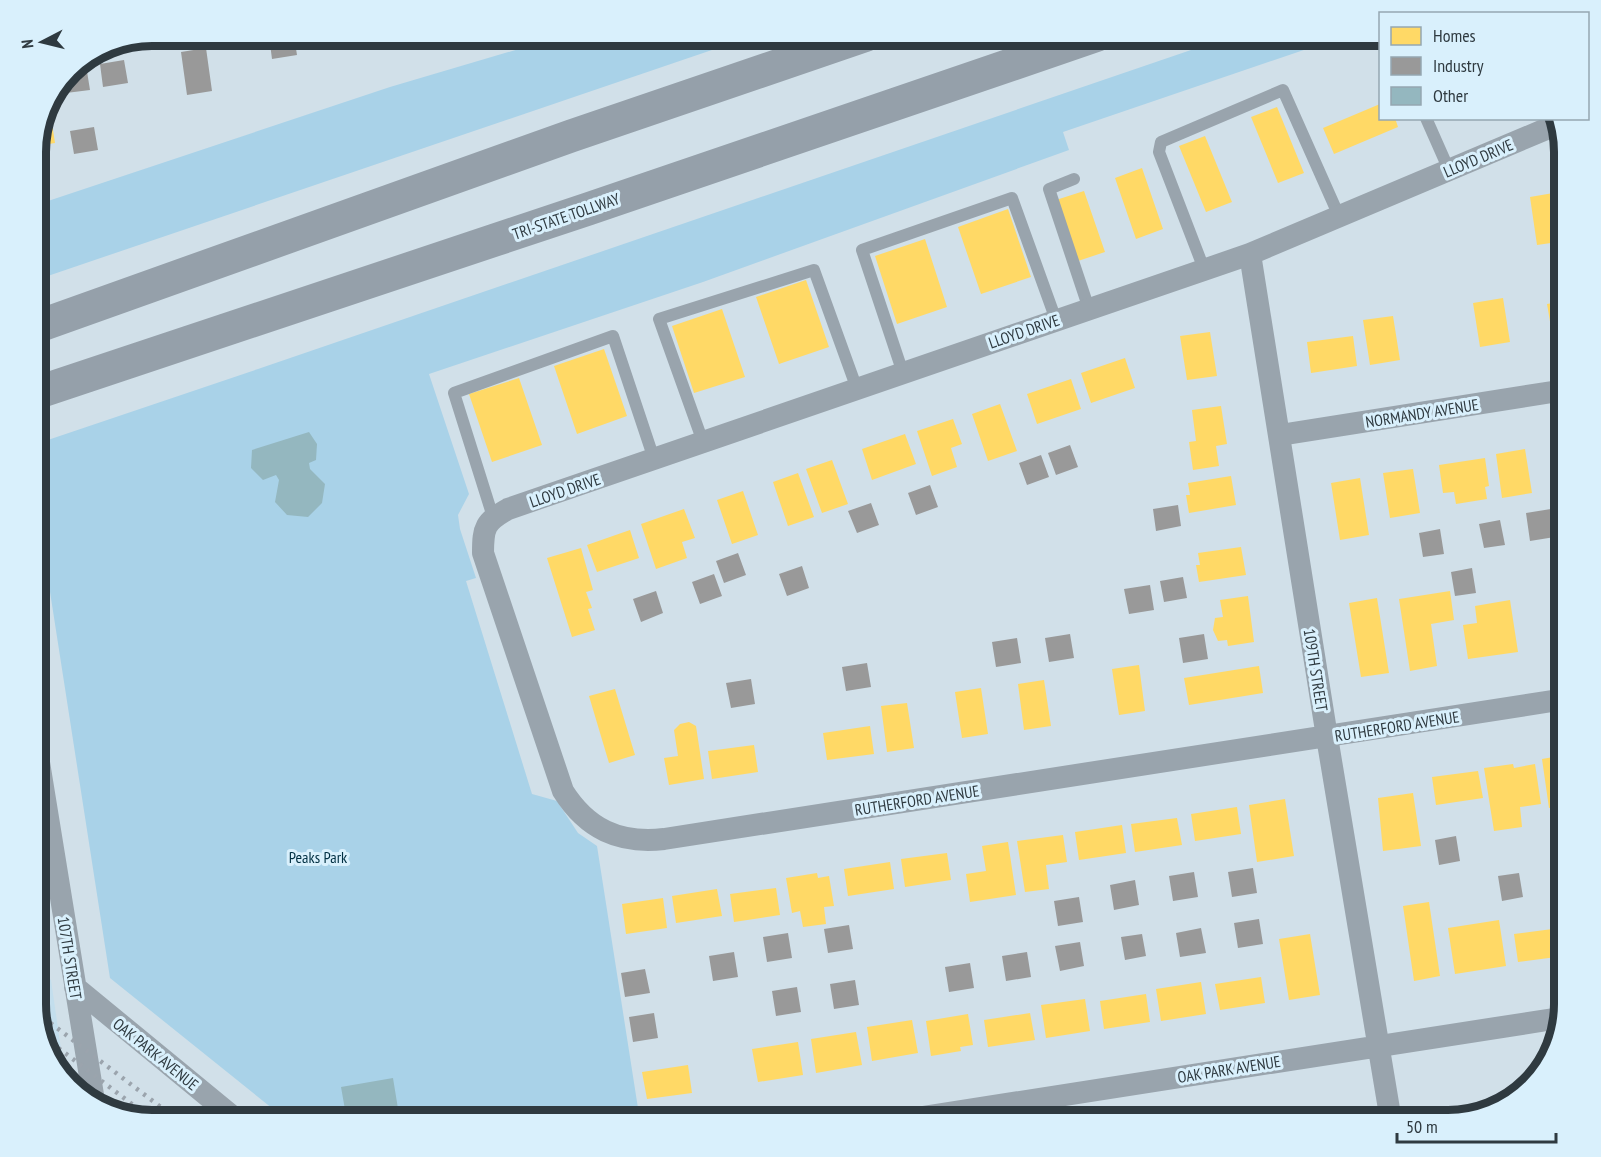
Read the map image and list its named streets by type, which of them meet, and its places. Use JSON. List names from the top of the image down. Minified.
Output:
{"streets":{"highway":["TRI-STATE TOLLWAY"],"street":["LLOYD DRIVE","NORMANDY AVENUE","109TH STREET","RUTHERFORD AVENUE","107TH STREET","OAK PARK AVENUE"]},"crossings":[["LLOYD DRIVE","109TH STREET"],["LLOYD DRIVE","RUTHERFORD AVENUE"],["NORMANDY AVENUE","109TH STREET"],["109TH STREET","RUTHERFORD AVENUE"],["109TH STREET","OAK PARK AVENUE"],["107TH STREET","OAK PARK AVENUE"]],"parks":["Peaks Park"],"legend":["Homes","Industry","Other"],"scale_bar":"50 m","north":"left"}
